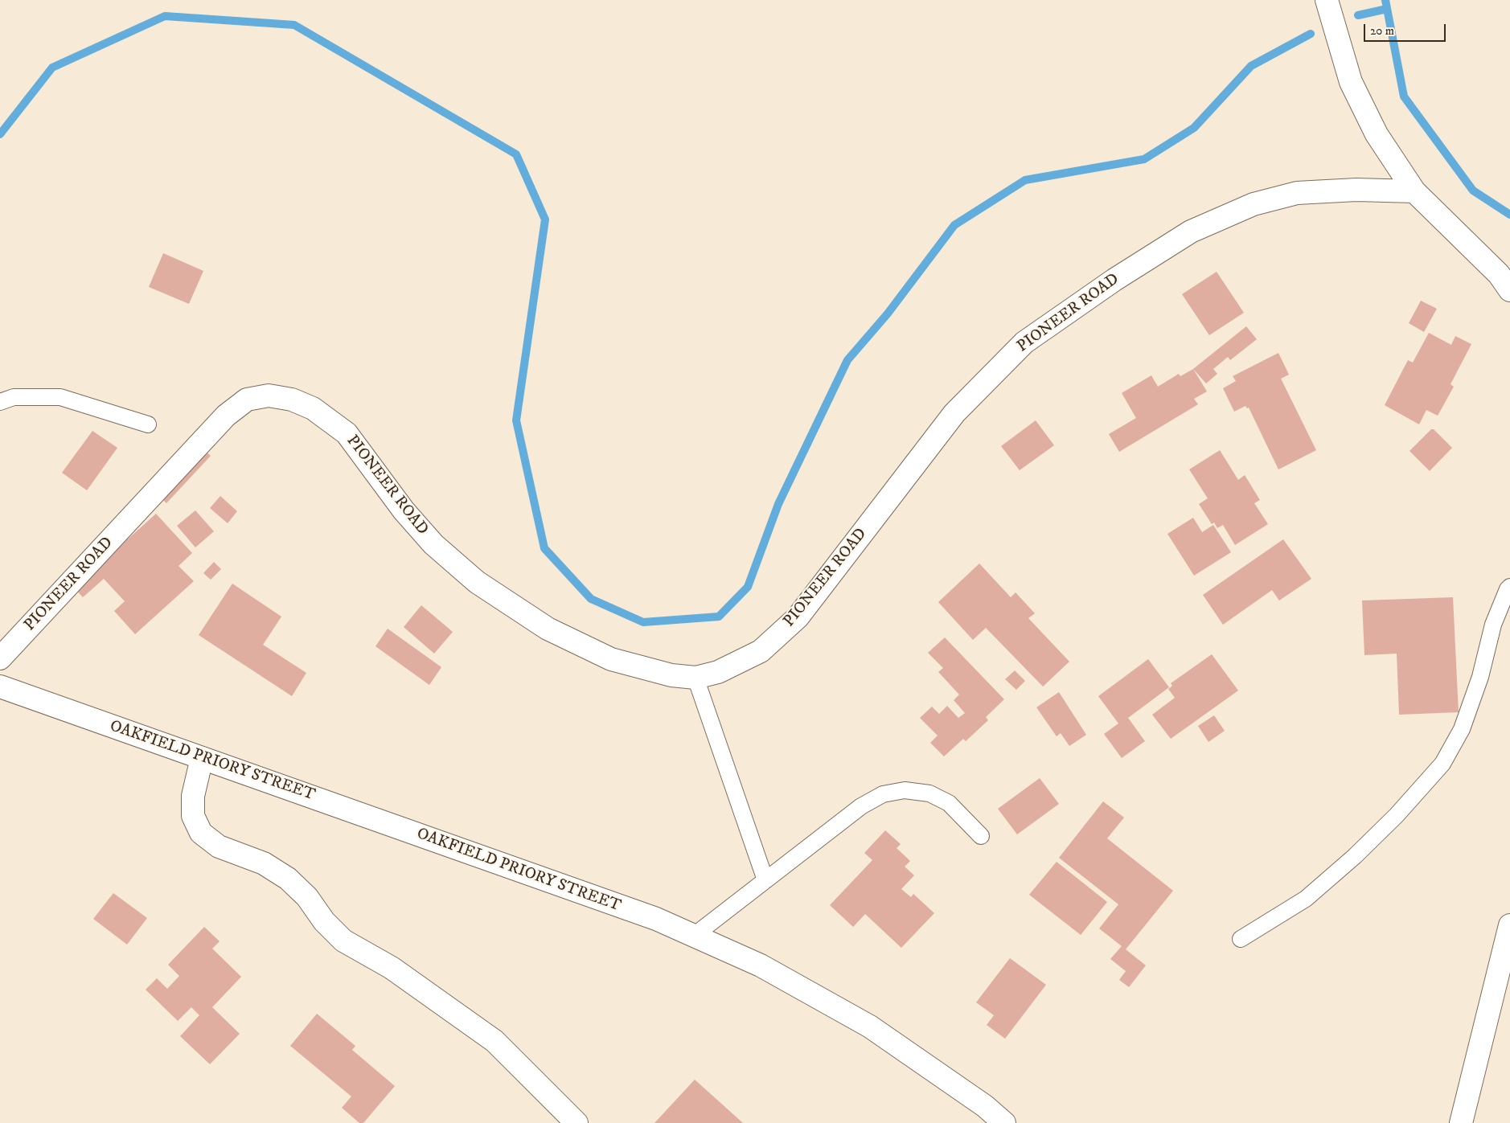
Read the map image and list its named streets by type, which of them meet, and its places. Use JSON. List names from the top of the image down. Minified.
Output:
{"streets":{"street":["PIONEER ROAD","OAKFIELD PRIORY STREET"]},"scale_bar":"20 m"}
